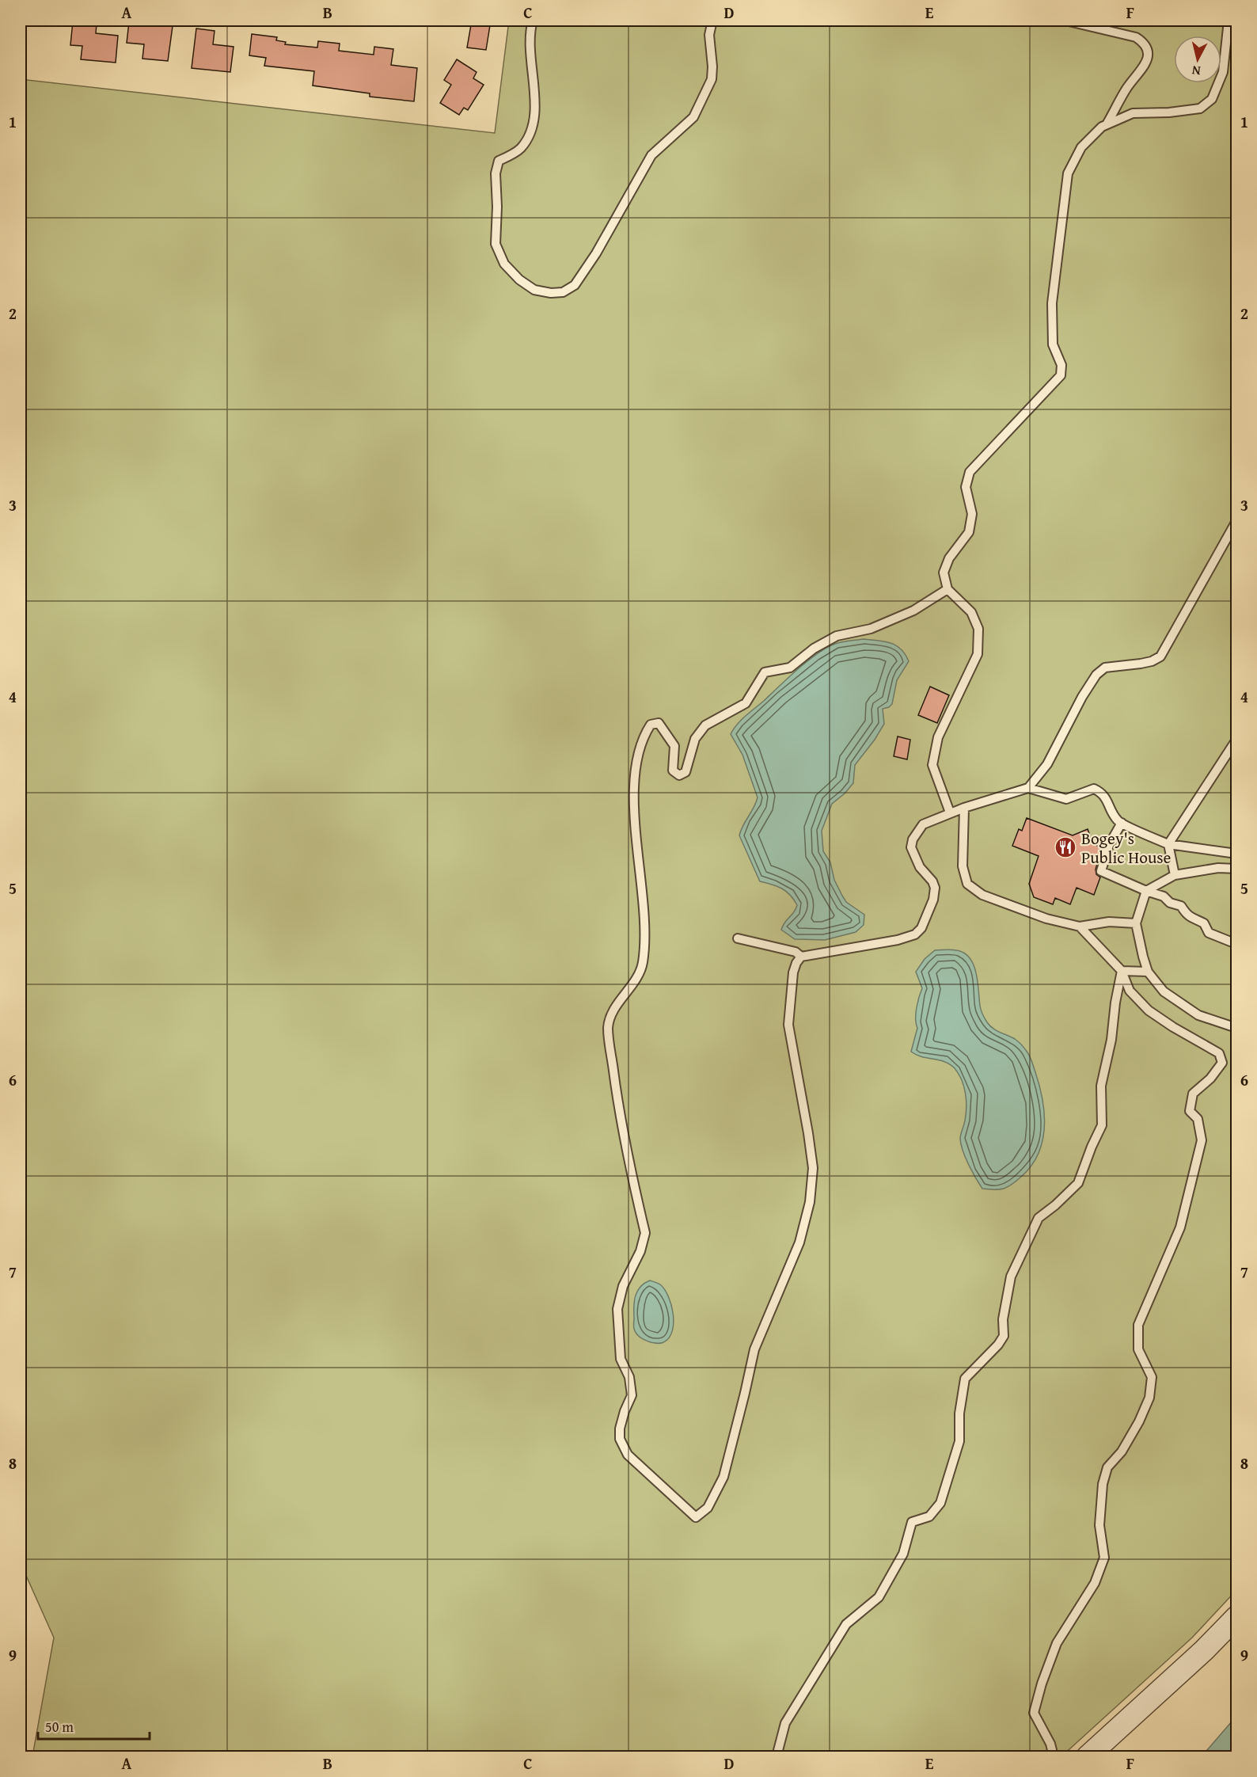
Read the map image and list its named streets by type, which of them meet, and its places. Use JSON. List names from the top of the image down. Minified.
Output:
{"places":{"restaurant":["Bogey's Public House"]},"scale_bar":"50 m","north":"bottom","grid":{"columns":["A","B","C","D","E","F"],"rows":["1","2","3","4","5","6","7","8","9"]}}
